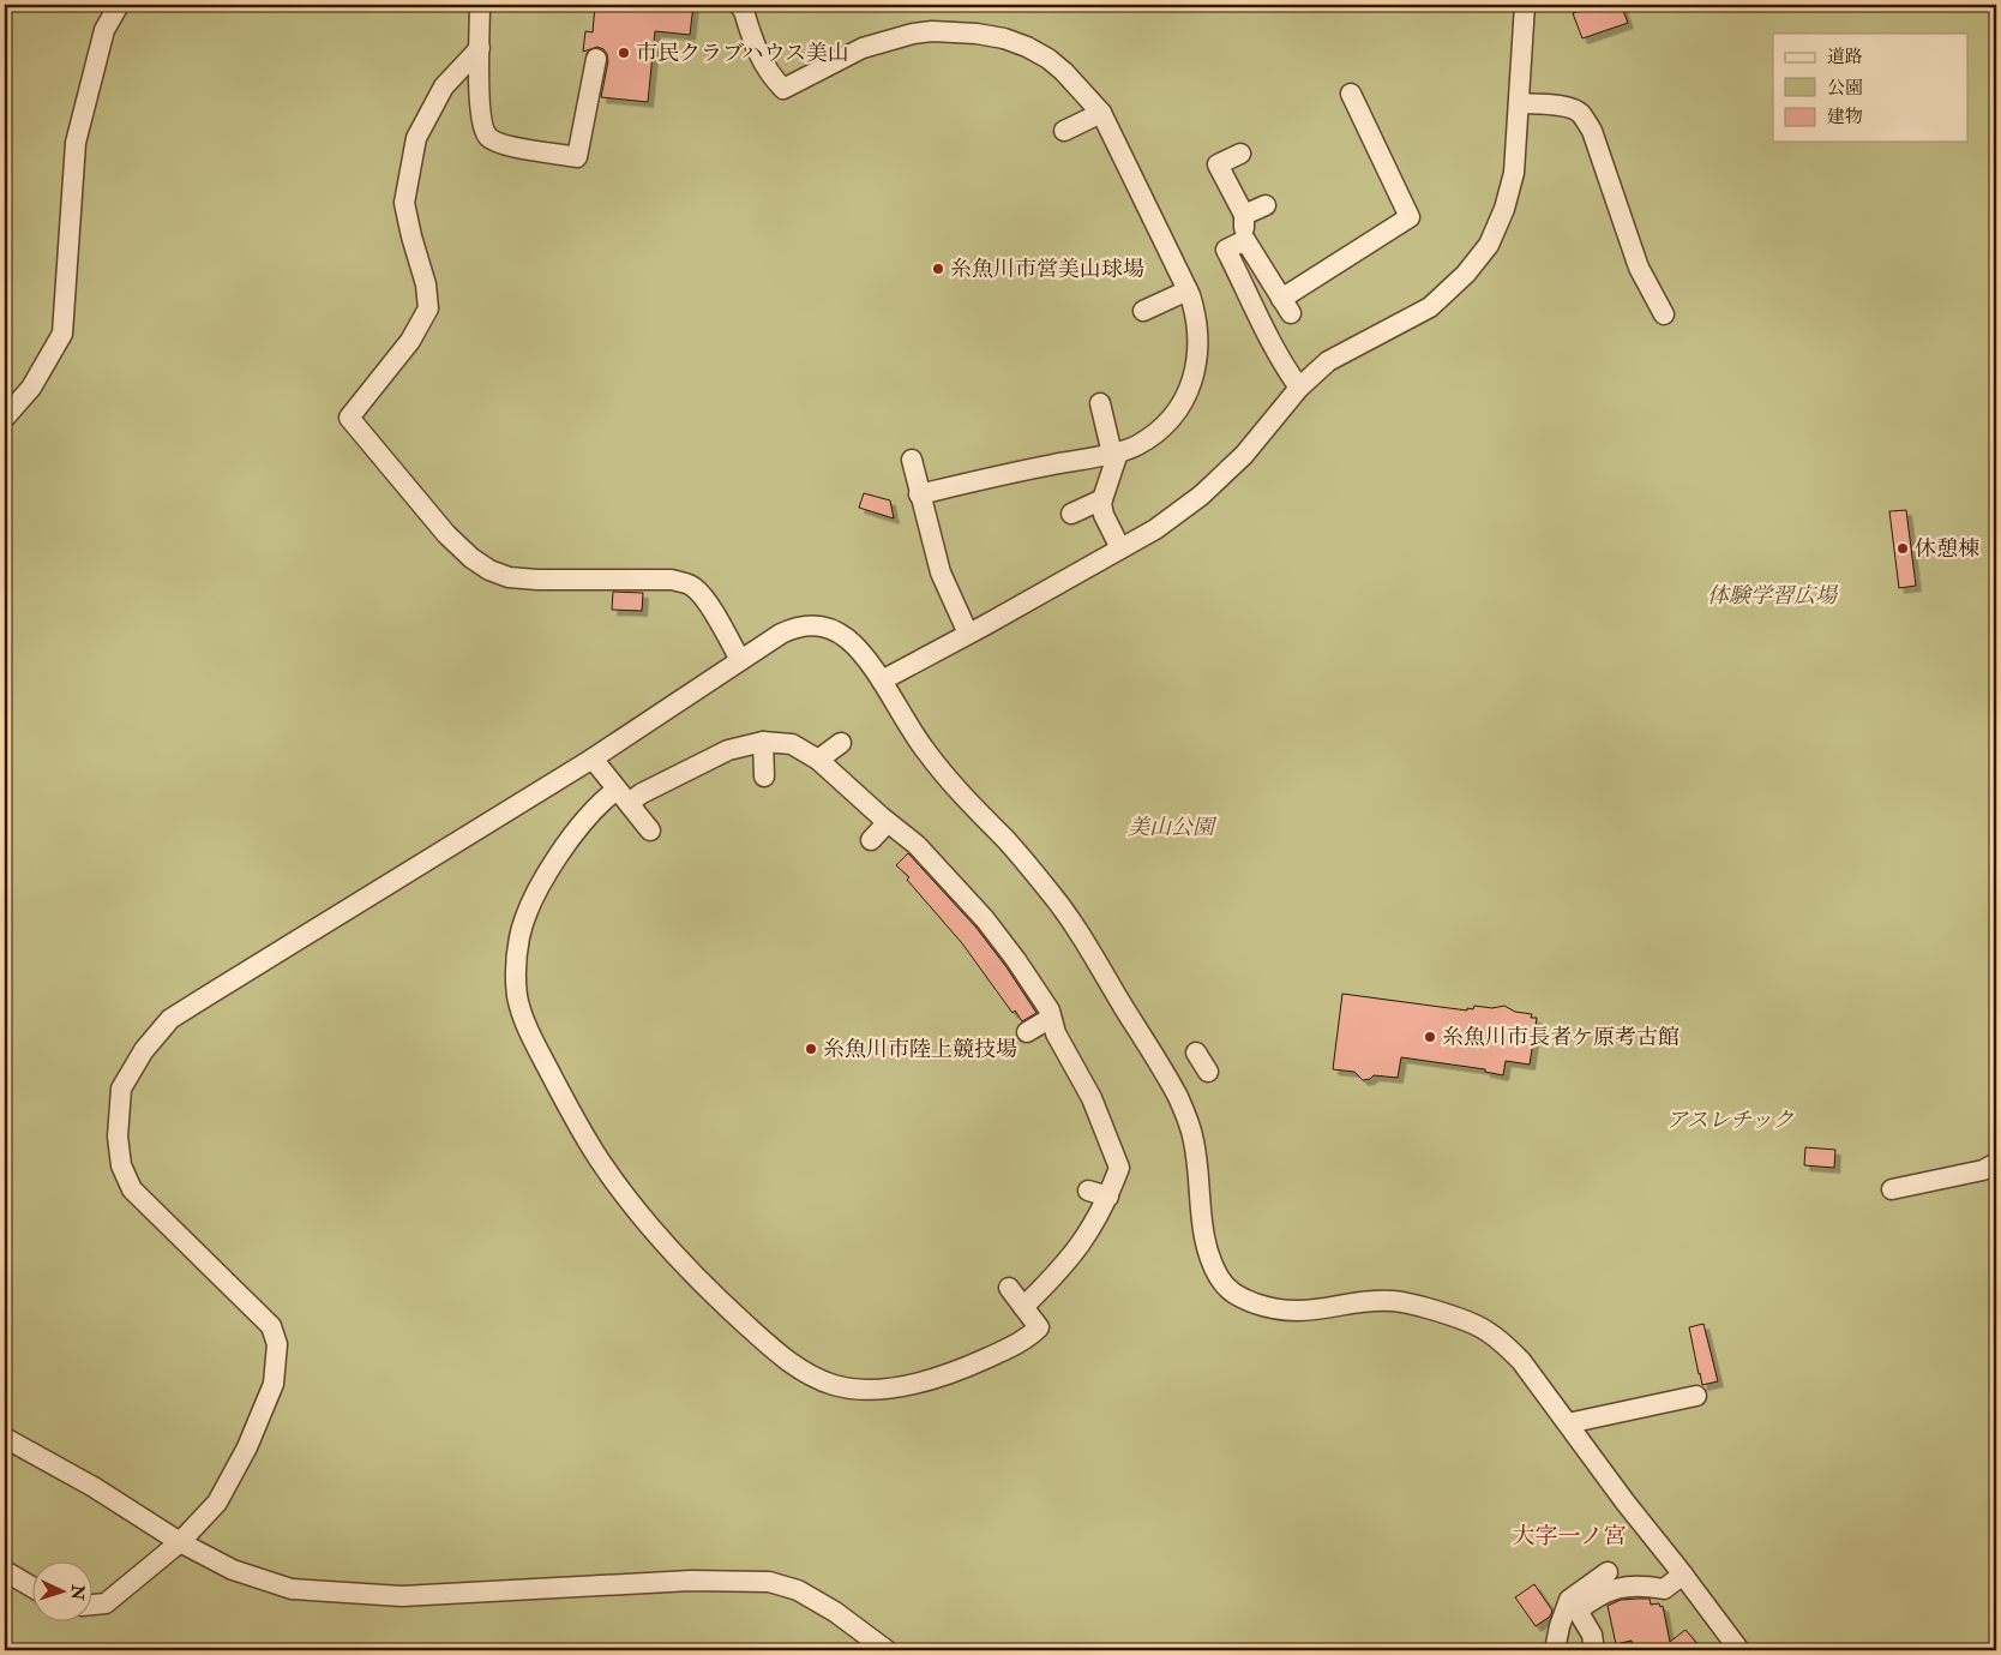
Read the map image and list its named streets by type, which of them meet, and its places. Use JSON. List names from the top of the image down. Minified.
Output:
{"districts":["大字一ノ宮"],"parks":["体験学習広場","美山公園","アスレチック"],"places":["市民クラブハウス美山","糸魚川市営美山球場","休憩棟","糸魚川市長者ケ原考古館","糸魚川市陸上競技場"],"legend":["道路","公園","建物"],"north":"right"}
